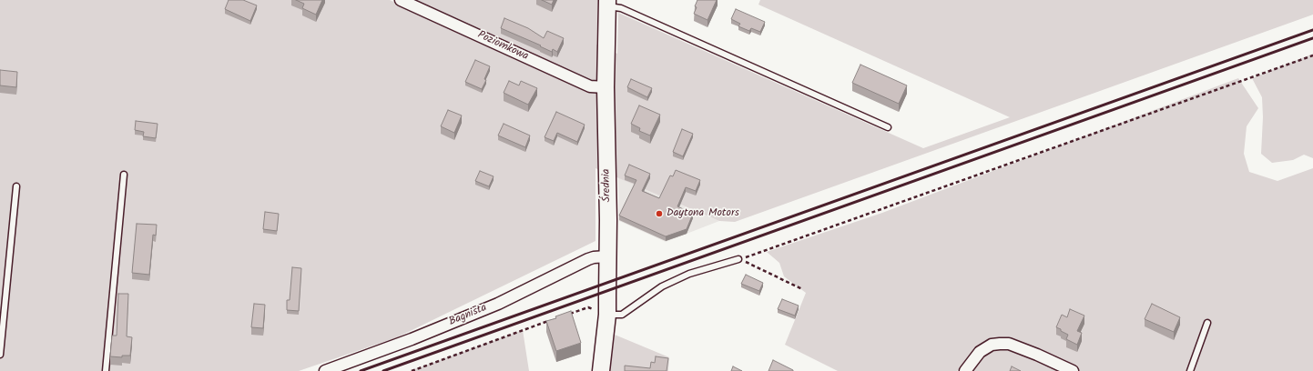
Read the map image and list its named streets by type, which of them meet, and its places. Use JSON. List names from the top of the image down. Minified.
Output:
{"streets":{"street":["Poziomkowa","Średnia","Bagnista"]},"crossings":[["Poziomkowa","Średnia"],["Średnia","Bagnista"]],"places":["Daytona Motors"]}
